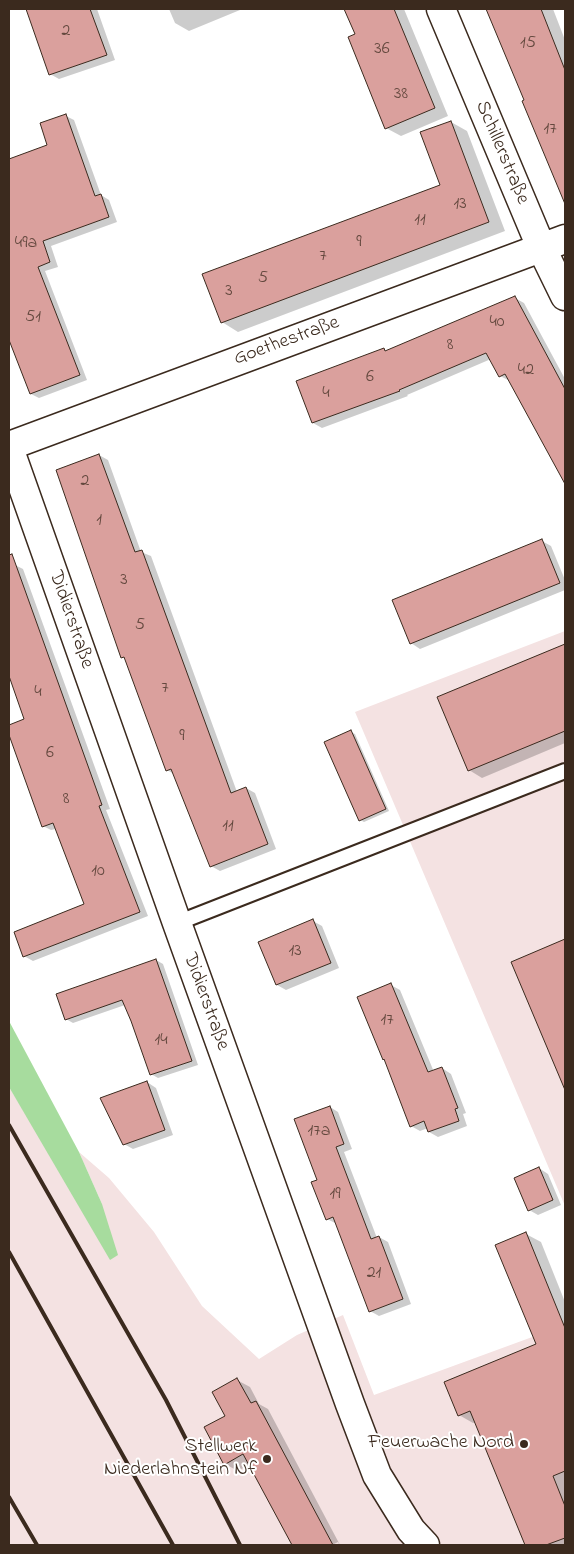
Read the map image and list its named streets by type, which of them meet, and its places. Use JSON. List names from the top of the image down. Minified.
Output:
{"streets":{"street":["Schillerstraße","Goethestraße","Didierstraße"]},"crossings":[["Schillerstraße","Goethestraße"],["Goethestraße","Didierstraße"]],"places":["Feuerwache Nord","Stellwerk Niederlahnstein Nf"],"house_numbers":["2","15","36","38","17","13","11","9","49a","7","5","3","51","40","8","42","6","4","2","1","3","5","7","4","9","6","8","11","10","13","17","14","17a","19","21"]}
